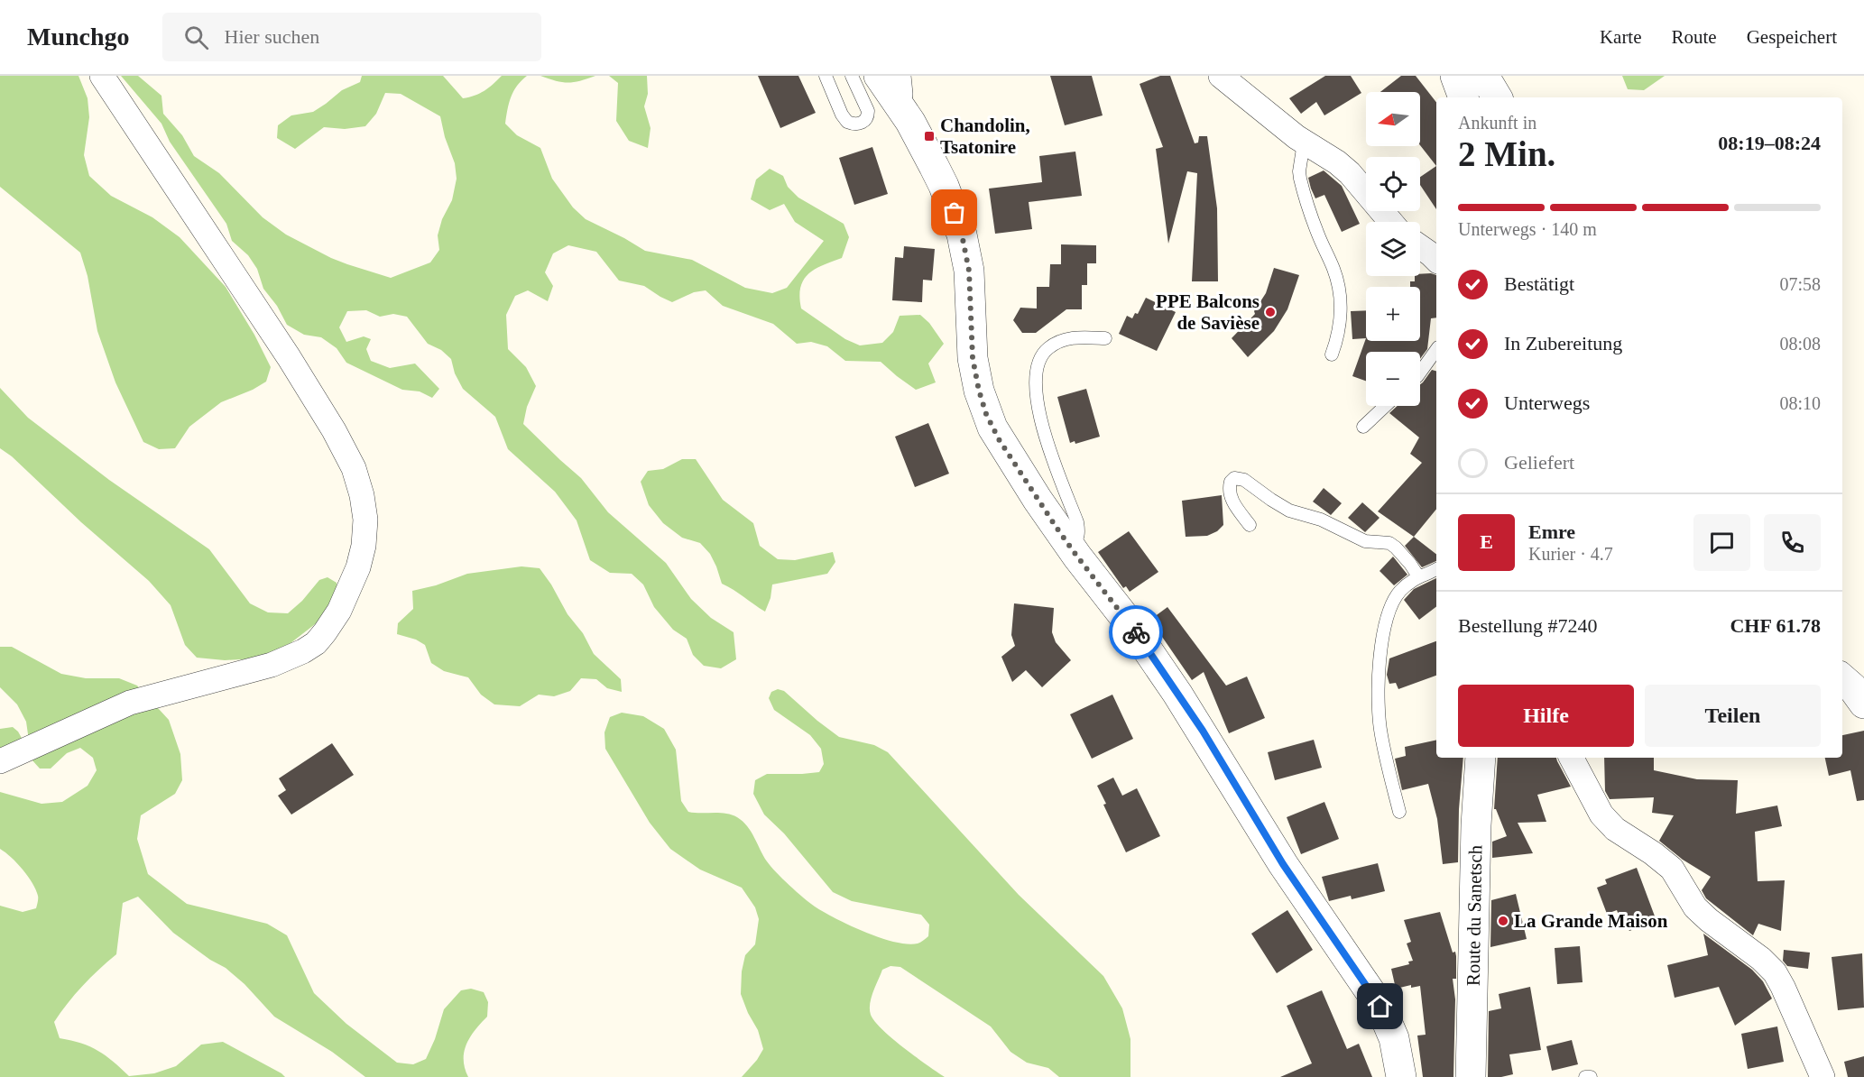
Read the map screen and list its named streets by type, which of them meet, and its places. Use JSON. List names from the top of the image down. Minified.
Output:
{"streets":{"street":["Route du Sanetsch"]},"places":{"transit":["Chandolin, Tsatonire"],"other":["PPE Balcons de Savièse","La Grande Maison"]},"north":"left","page":{"header":"Munchgo","search":"Hier suchen","nav":["Karte","Route","Gespeichert"],"map_buttons":["+","−"],"heading":["2 Min.","Ankunft in","08:19–08:24"],"panel":["Emre","Kurier · 4.7","Bestellung #7240","CHF 61.78"],"bar":"Unterwegs · 140 m","list":[["Bestätigt","07:58"],["In Zubereitung","08:08"],["Unterwegs","08:10"],"Geliefert"],"round":"E","buttons":["Hilfe","Teilen"]}}
